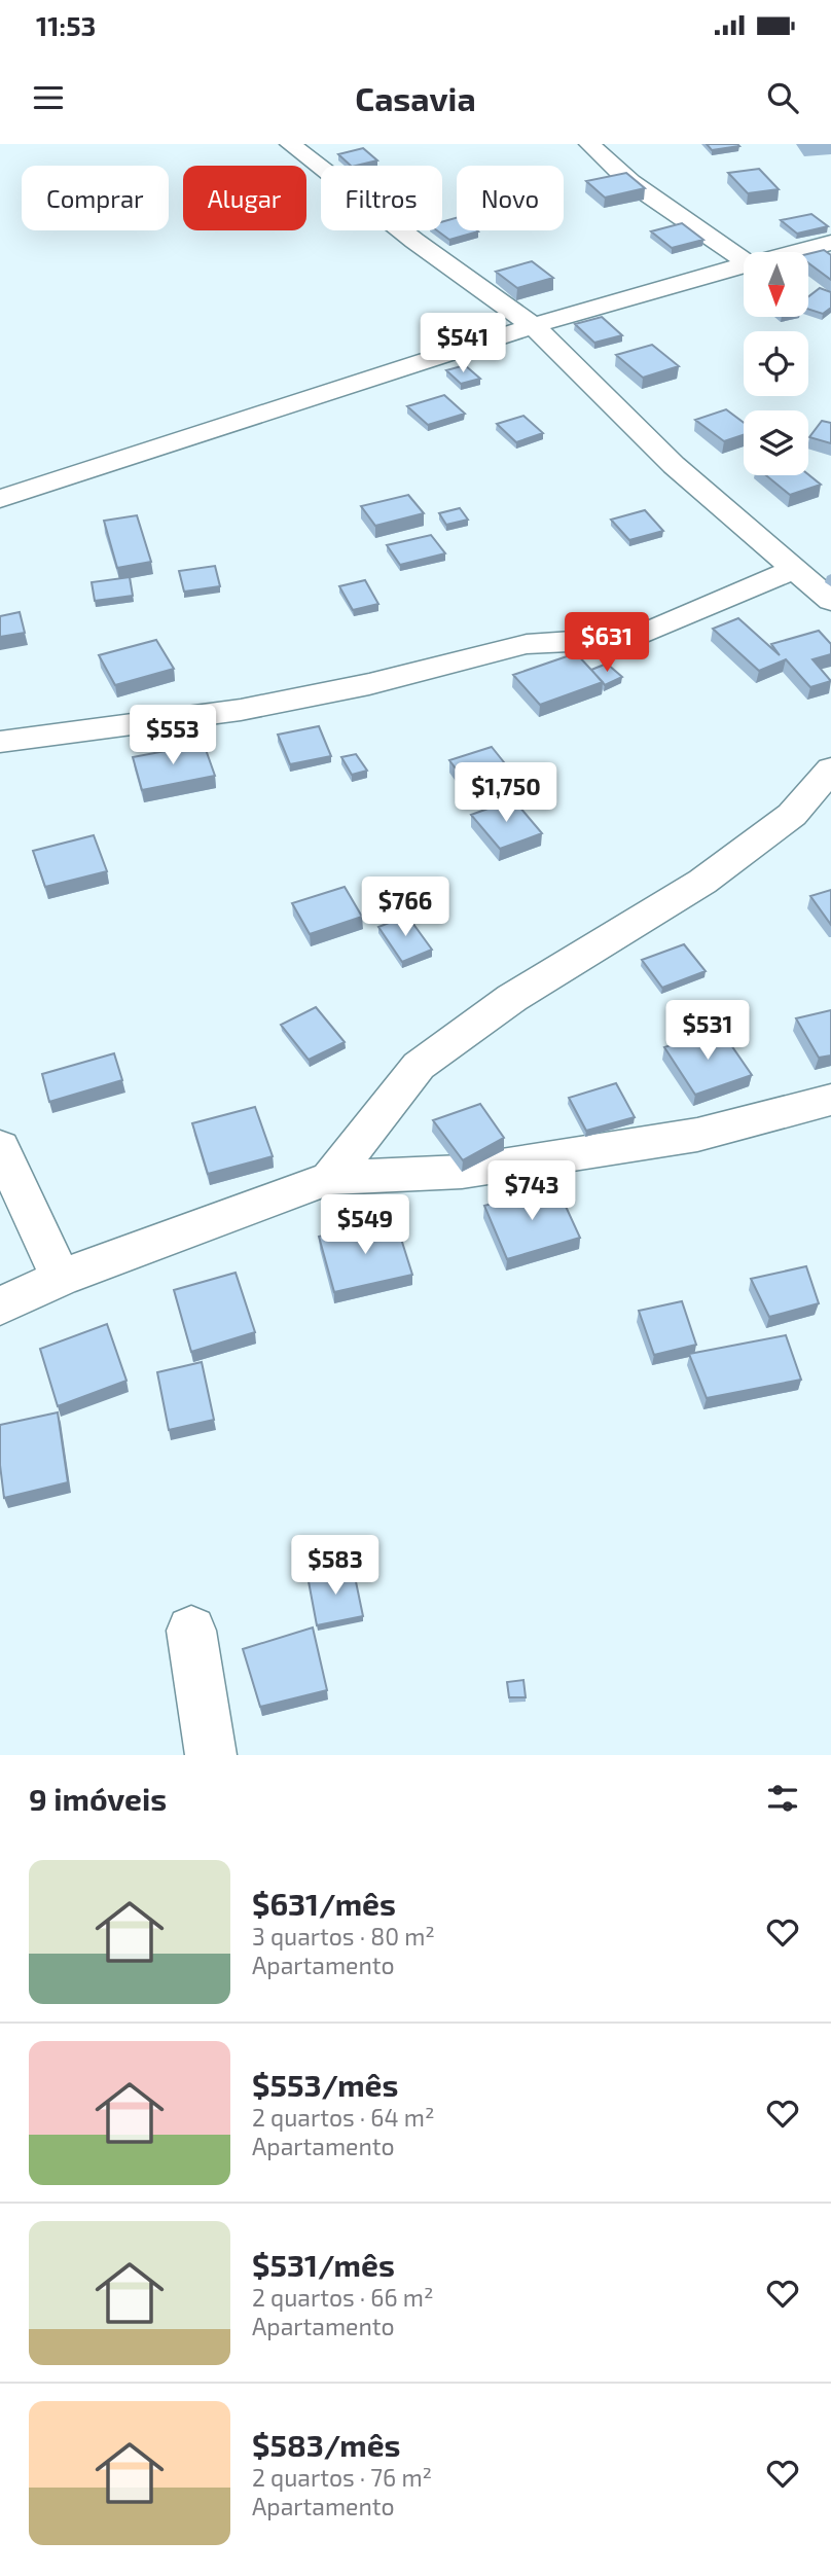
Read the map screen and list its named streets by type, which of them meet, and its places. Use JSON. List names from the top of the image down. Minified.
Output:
{"north":"bottom","page":{"status":"11:53","header":"Casavia","chip":["Comprar","Alugar","Filtros","Novo"],"price":["$541","$631","$553","$1,750","$766","$531","$743","$549","$583"],"heading":"9 imóveis","list":[{"name":"$631/mês","note":"3 quartos · 80 m² · Apartamento"},{"name":"$553/mês","note":"2 quartos · 64 m² · Apartamento"},{"name":"$531/mês","note":"2 quartos · 66 m² · Apartamento"},{"name":"$583/mês","note":"2 quartos · 76 m² · Apartamento"}]}}
